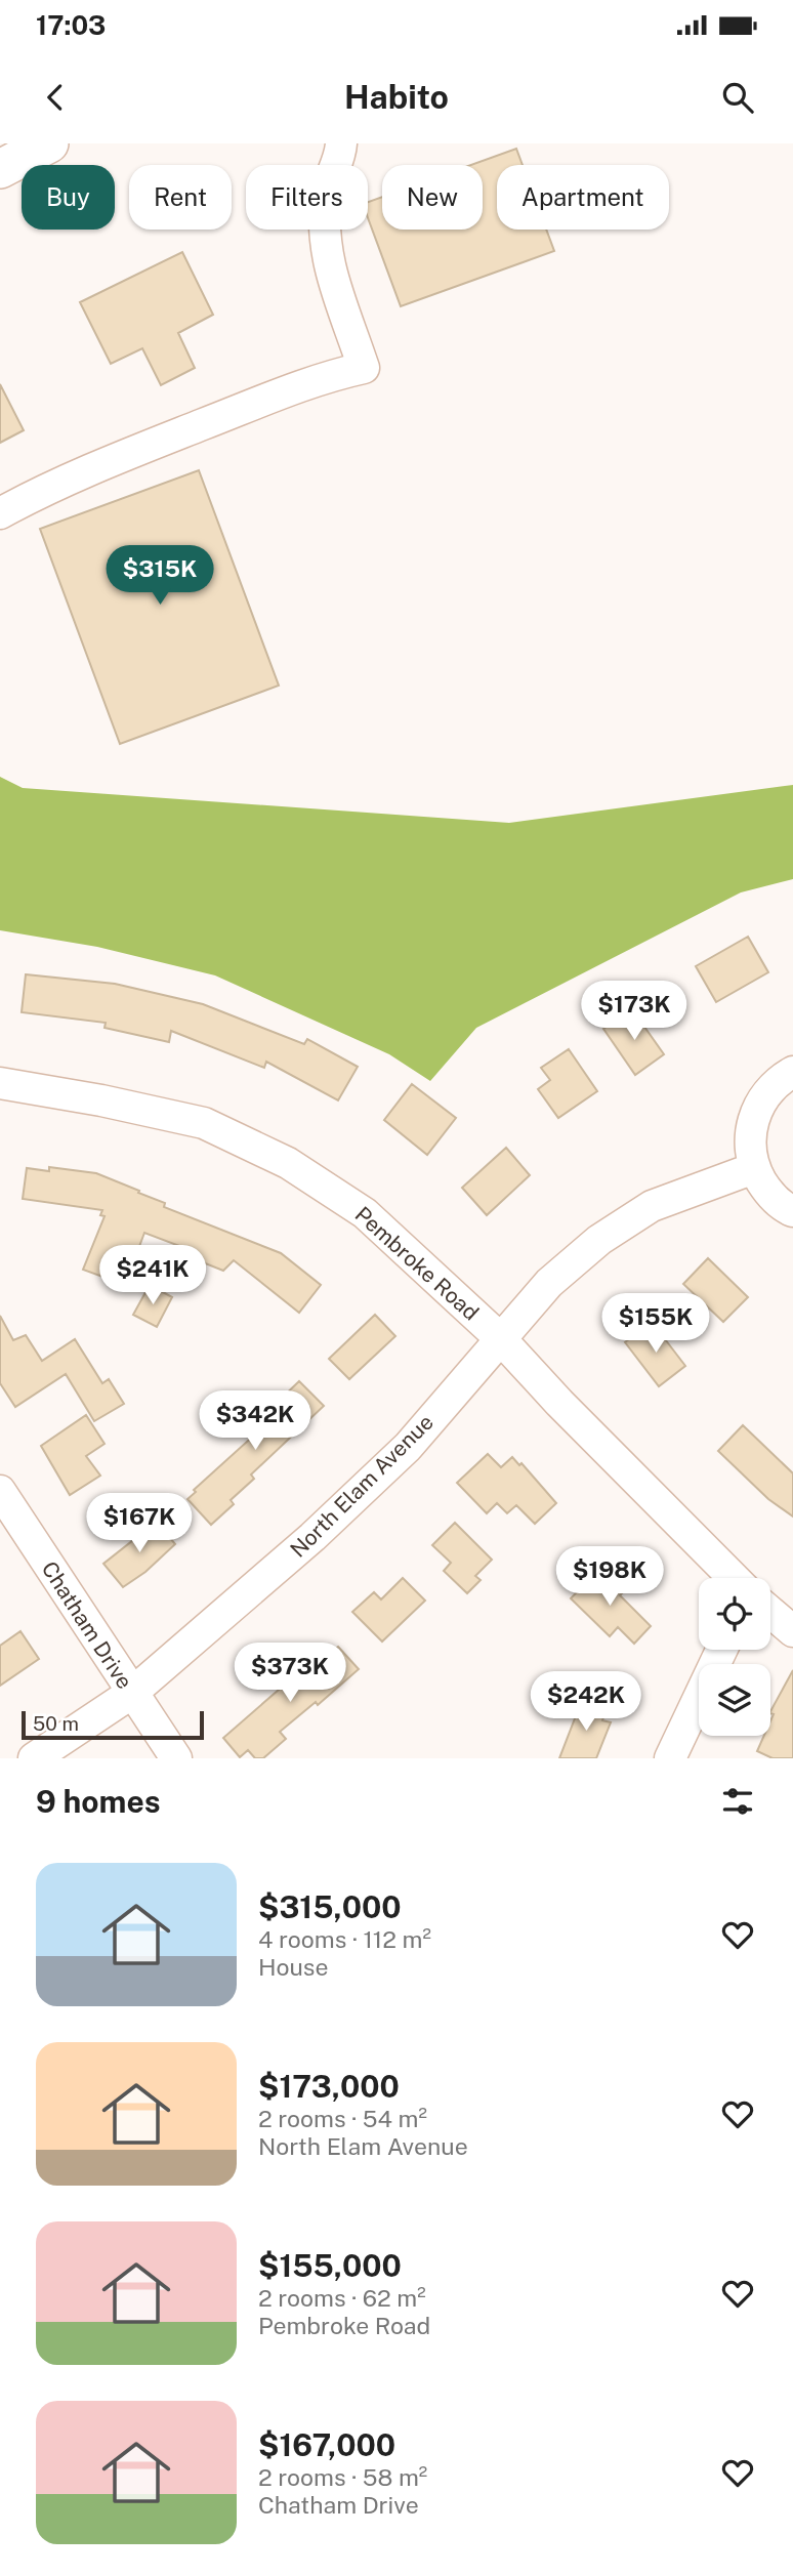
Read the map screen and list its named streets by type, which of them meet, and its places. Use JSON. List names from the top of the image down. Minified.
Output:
{"streets":{"street":["Pembroke Road","North Elam Avenue","Chatham Drive"]},"crossings":[["Pembroke Road","North Elam Avenue"],["North Elam Avenue","Chatham Drive"]],"scale_bar":"50 m","page":{"status":"17:03","header":"Habito","chip":["Buy","Rent","Filters","New","Apartment"],"price":["$315K","$173K","$241K","$155K","$342K","$167K","$198K","$373K","$242K"],"scale":"50 m","heading":"9 homes","list":[{"name":"$315,000","note":"4 rooms · 112 m² · House"},{"name":"$173,000","note":"2 rooms · 54 m² · North Elam Avenue"},{"name":"$155,000","note":"2 rooms · 62 m² · Pembroke Road"},{"name":"$167,000","note":"2 rooms · 58 m² · Chatham Drive"}]}}
